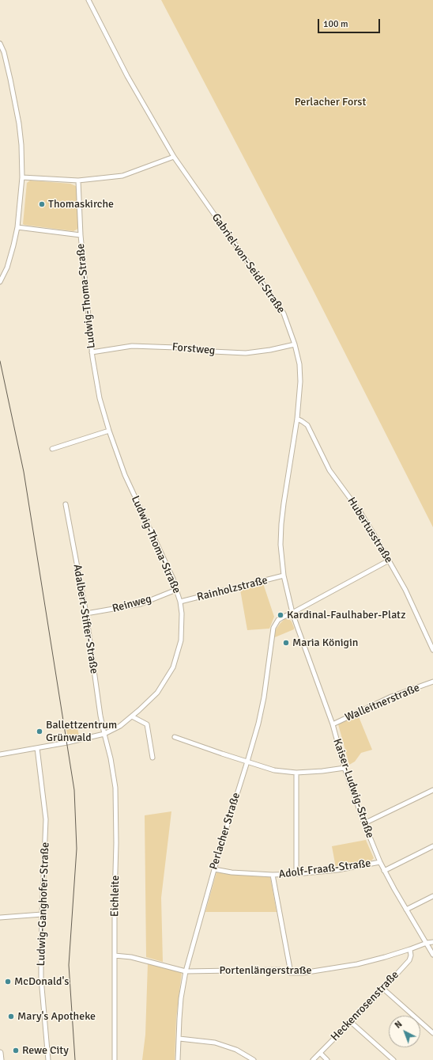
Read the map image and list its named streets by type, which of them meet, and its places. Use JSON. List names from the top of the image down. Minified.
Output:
{"streets":{"street":["Gabriel-von-Seidl-Straße","Ludwig-Thoma-Straße","Forstweg","Hubertusstraße","Rainholzstraße","Reinweg","Adalbert-Stifter-Straße","Walleitnerstraße","Kaiser-Ludwig-Straße","Perlacher Straße","Adolf-Fraaß-Straße","Eichleite","Ludwig-Ganghofer-Straße","Portenlängerstraße","Heckenrosenstraße"]},"crossings":[["Gabriel-von-Seidl-Straße","Forstweg"],["Gabriel-von-Seidl-Straße","Hubertusstraße"],["Gabriel-von-Seidl-Straße","Rainholzstraße"],["Gabriel-von-Seidl-Straße","Kaiser-Ludwig-Straße"],["Gabriel-von-Seidl-Straße","Perlacher Straße"],["Ludwig-Thoma-Straße","Forstweg"],["Ludwig-Thoma-Straße","Rainholzstraße"],["Ludwig-Thoma-Straße","Reinweg"],["Ludwig-Thoma-Straße","Adalbert-Stifter-Straße"],["Ludwig-Thoma-Straße","Eichleite"],["Ludwig-Thoma-Straße","Ludwig-Ganghofer-Straße"],["Hubertusstraße","Perlacher Straße"],["Reinweg","Adalbert-Stifter-Straße"],["Adalbert-Stifter-Straße","Eichleite"],["Walleitnerstraße","Kaiser-Ludwig-Straße"],["Kaiser-Ludwig-Straße","Perlacher Straße"],["Kaiser-Ludwig-Straße","Adolf-Fraaß-Straße"],["Kaiser-Ludwig-Straße","Portenlängerstraße"],["Perlacher Straße","Adolf-Fraaß-Straße"],["Perlacher Straße","Portenlängerstraße"],["Eichleite","Portenlängerstraße"],["Portenlängerstraße","Heckenrosenstraße"]],"parks":["Perlacher Forst"],"places":["Thomaskirche","Kardinal-Faulhaber-Platz","Maria Königin","Ballettzentrum Grünwald","McDonald's","Mary's Apotheke","Rewe City"],"scale_bar":"100 m","north":"top left"}
